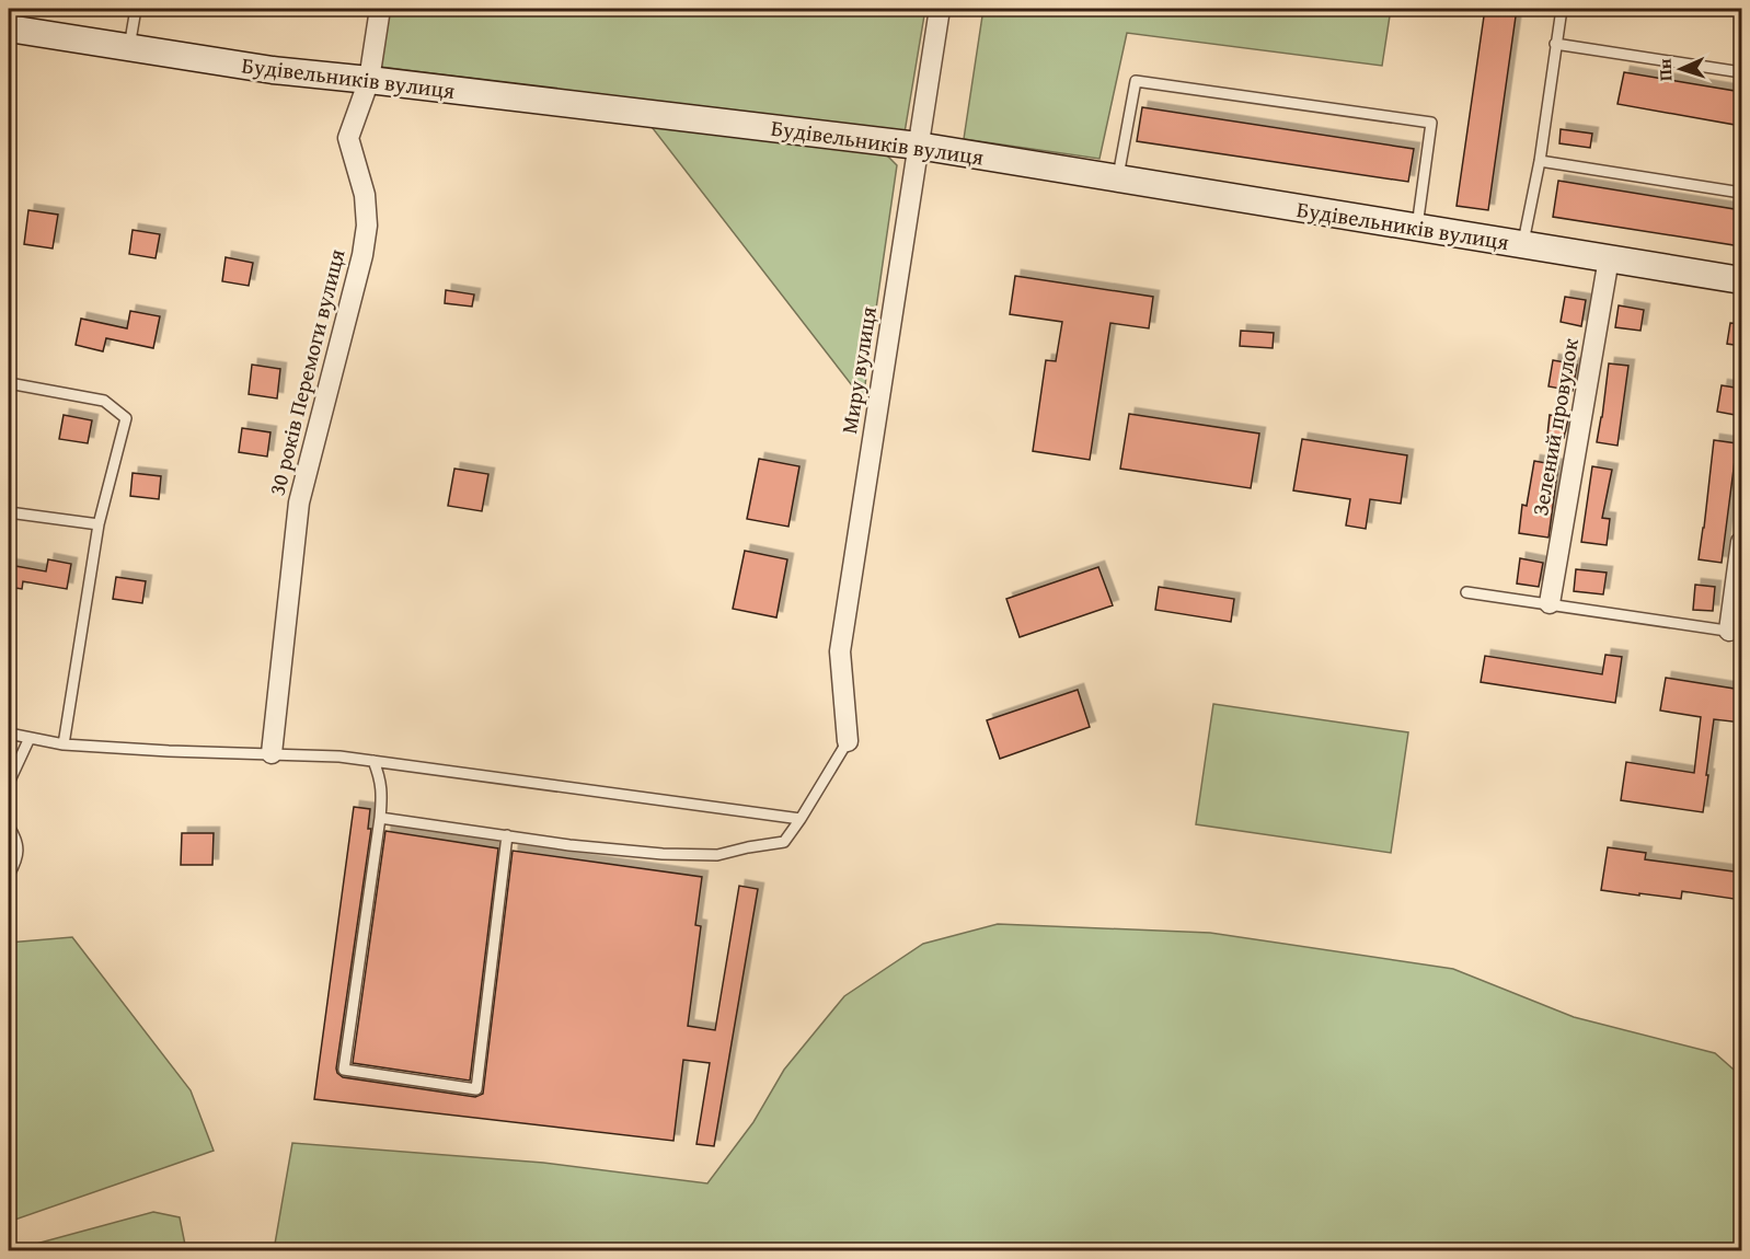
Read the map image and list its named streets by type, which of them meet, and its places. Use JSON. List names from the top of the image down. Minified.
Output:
{"streets":{"street":["Будівельників вулиця","Миру вулиця","30 років Перемоги вулиця","Зелений провулок"]},"crossings":[["Будівельників вулиця","Миру вулиця"],["Будівельників вулиця","30 років Перемоги вулиця"],["Будівельників вулиця","Зелений провулок"]],"north":"left"}
